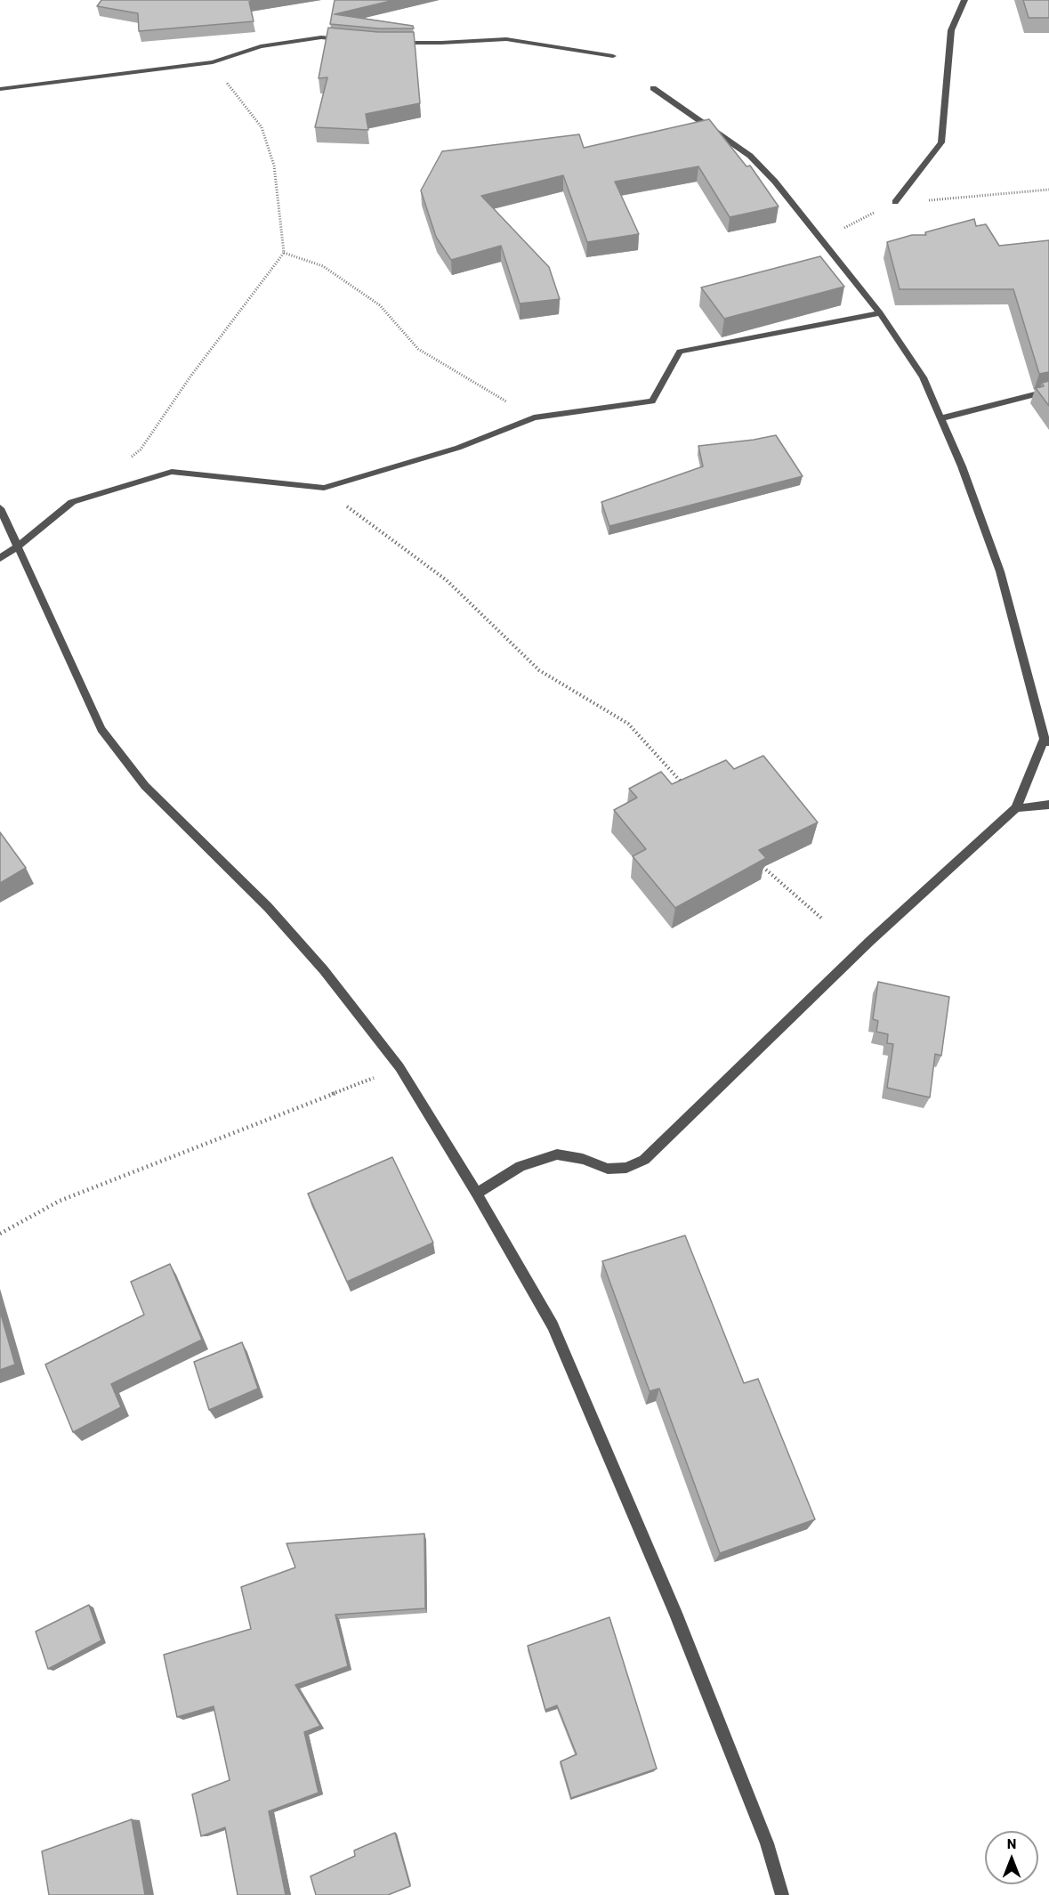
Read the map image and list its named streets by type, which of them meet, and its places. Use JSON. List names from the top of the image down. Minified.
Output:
{"north":"top"}
